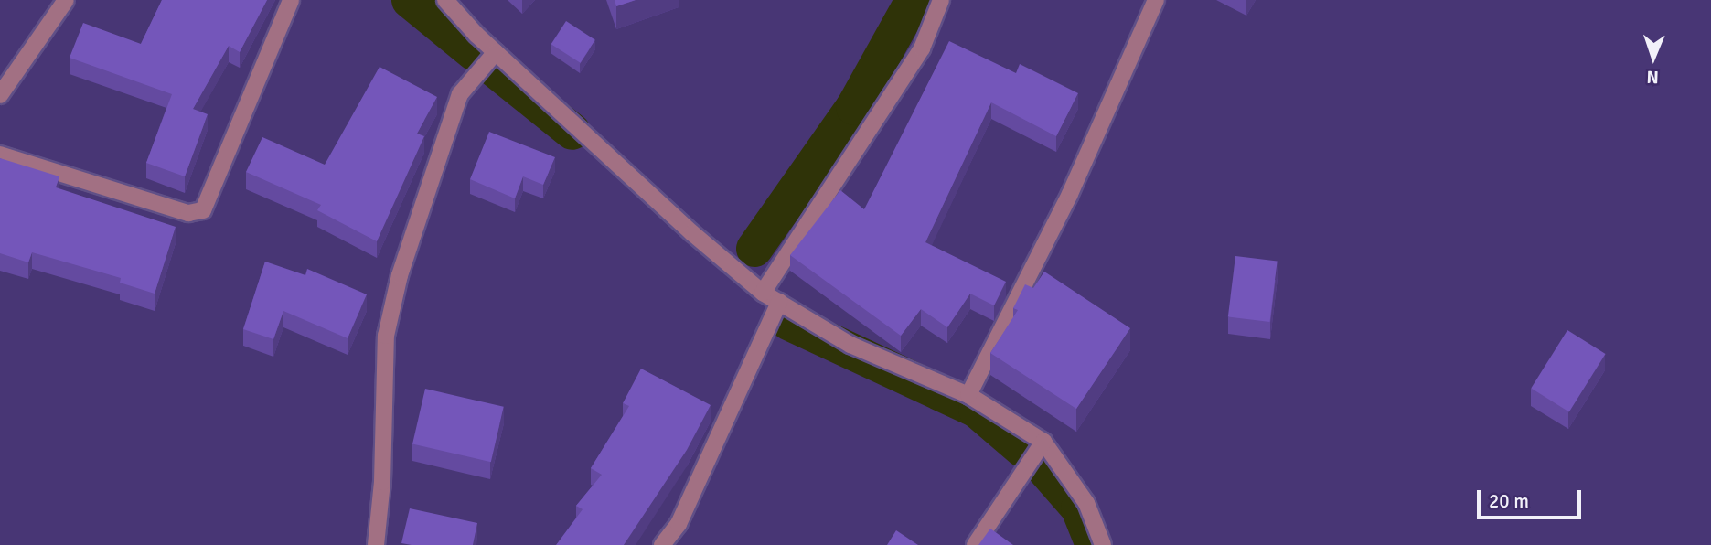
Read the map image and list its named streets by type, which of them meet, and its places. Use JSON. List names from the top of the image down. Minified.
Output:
{"scale_bar":"20 m","north":"bottom"}
